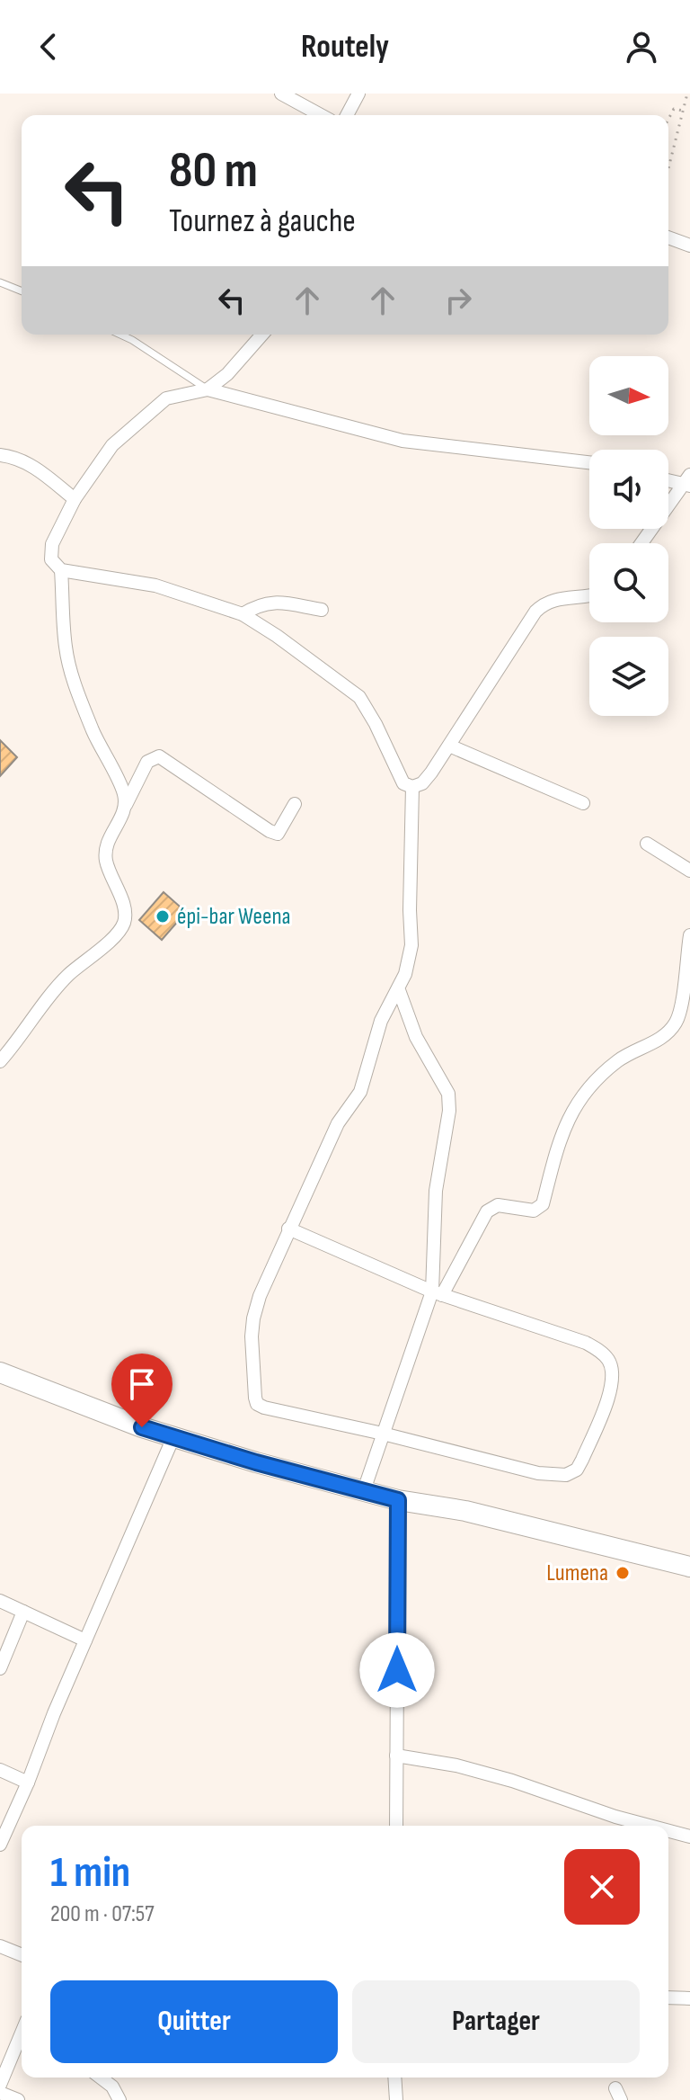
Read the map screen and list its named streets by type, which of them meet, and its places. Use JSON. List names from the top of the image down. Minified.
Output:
{"places":["épi-bar Weena","Lumena"],"north":"right","page":{"header":"Routely","turn":["80 m","Tournez à gauche"],"heading":["1 min","200 m · 07:57"],"buttons":["Quitter","Partager"]}}
